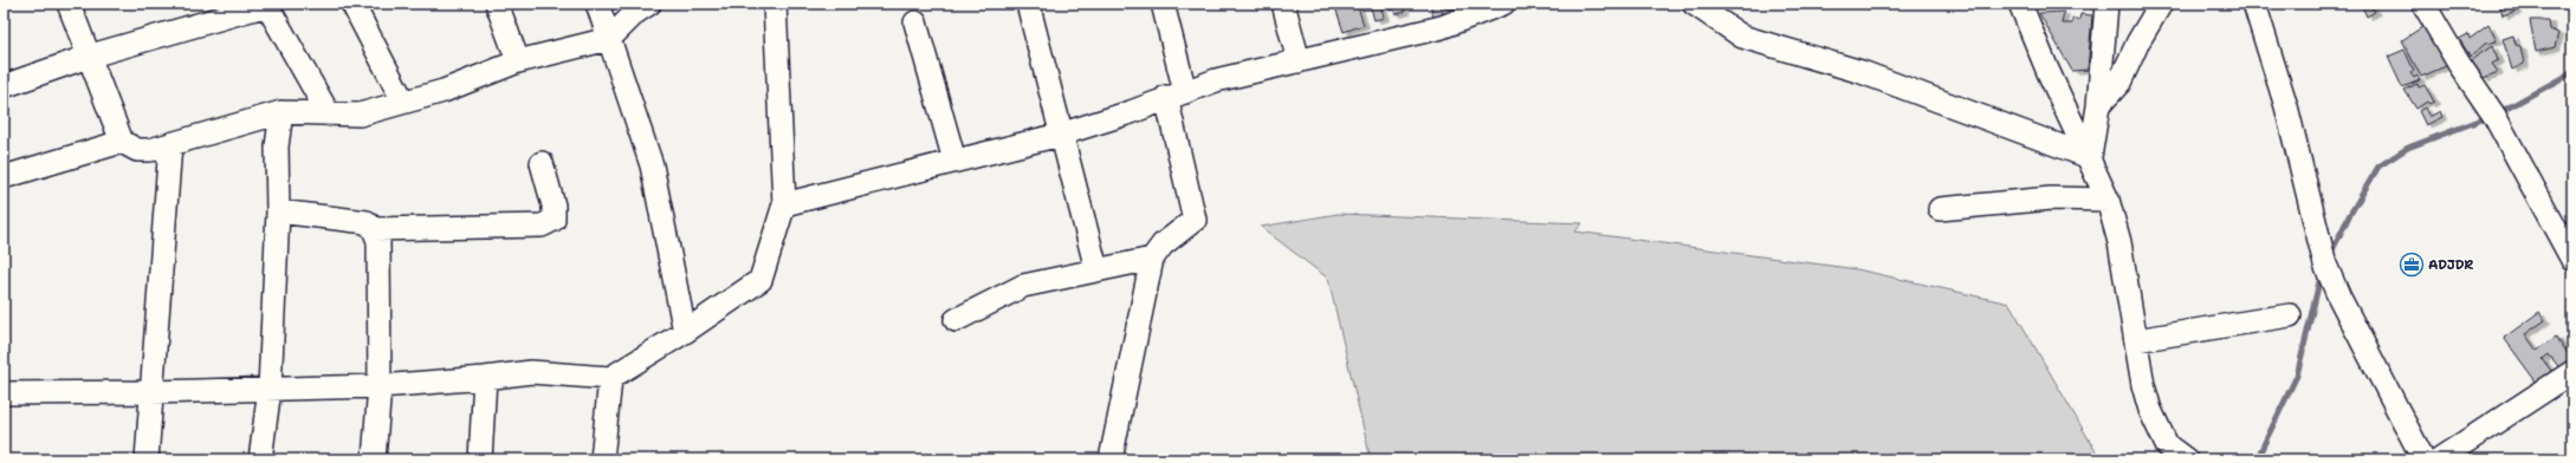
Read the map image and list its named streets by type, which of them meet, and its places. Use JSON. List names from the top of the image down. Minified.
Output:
{"places":{"office":["ADJDR"]}}
